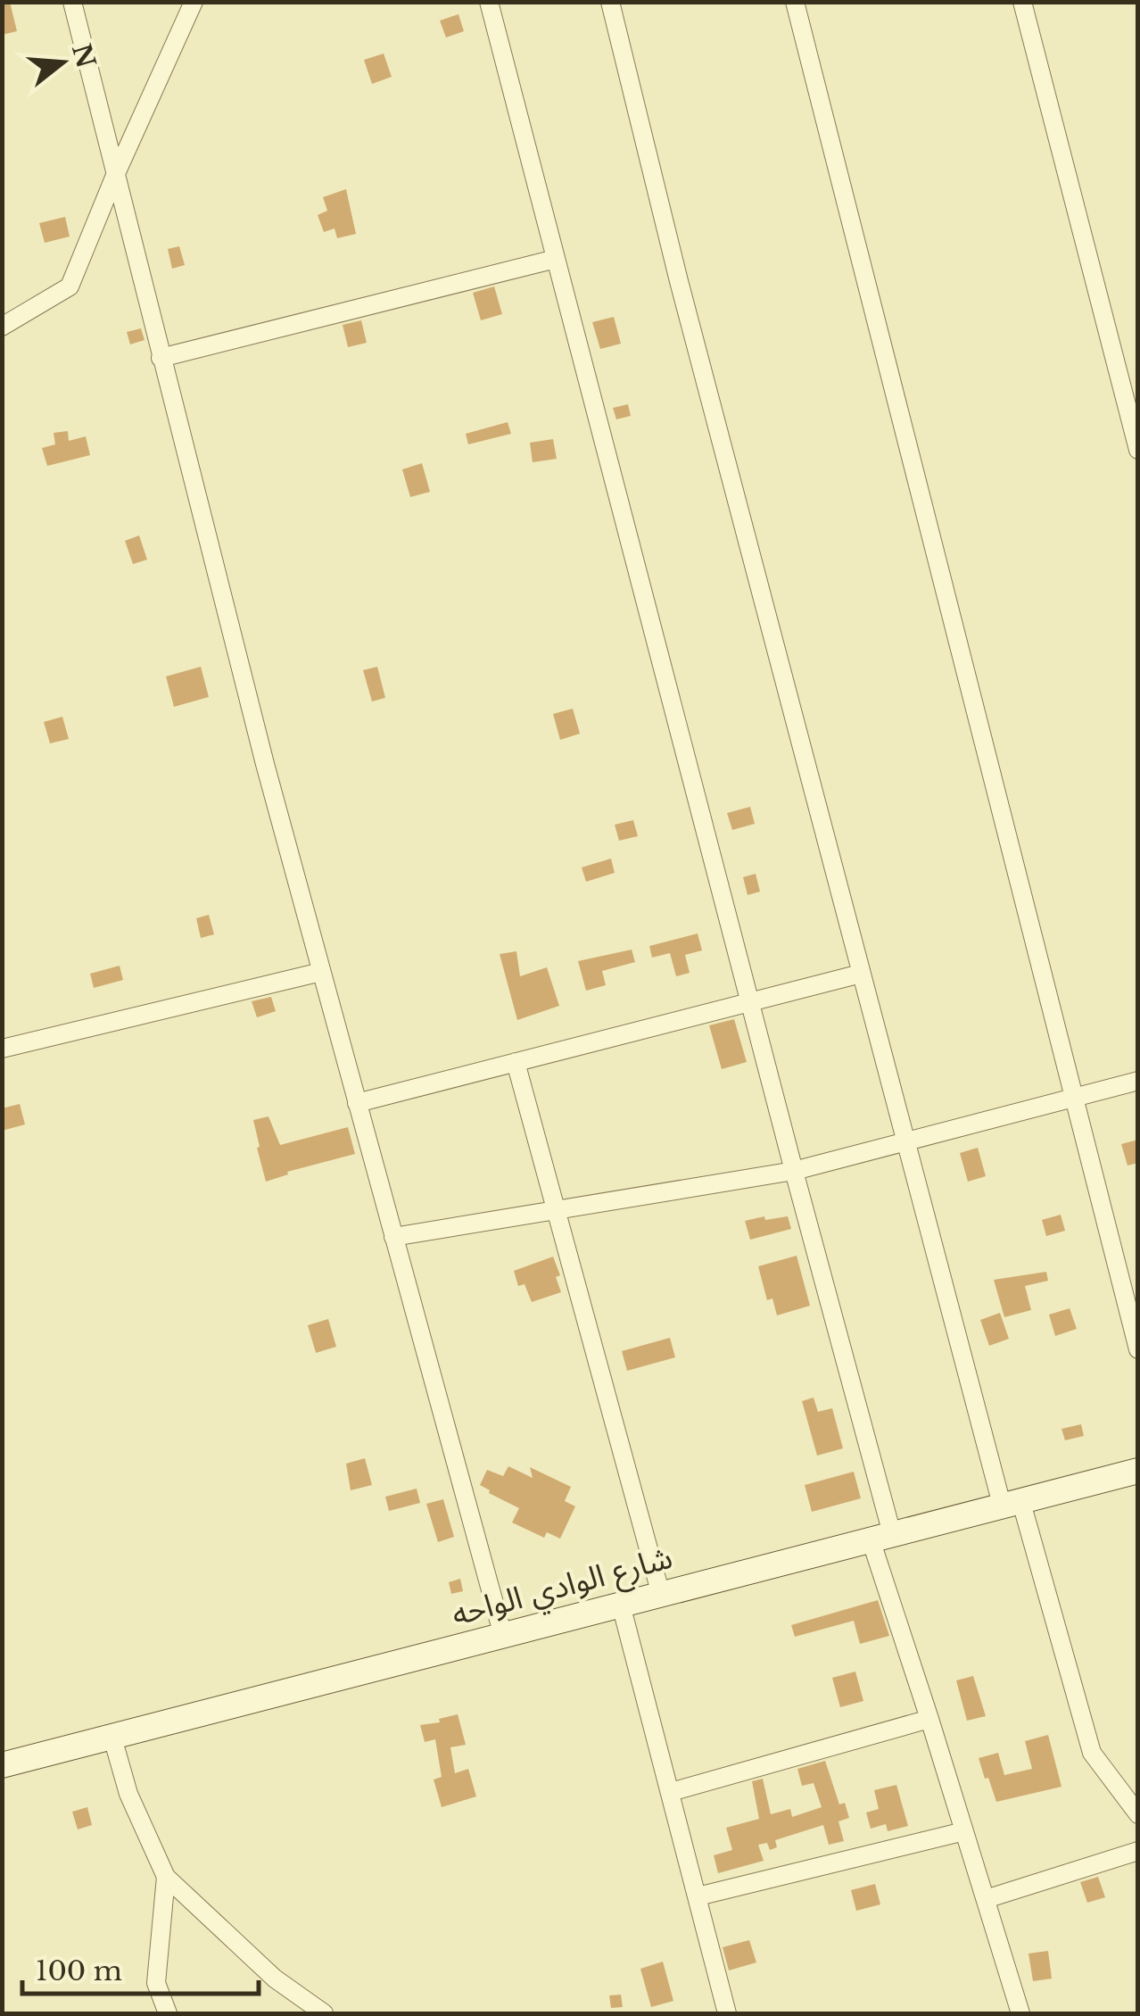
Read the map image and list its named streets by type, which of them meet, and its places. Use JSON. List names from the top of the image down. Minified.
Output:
{"streets":{"main road":["شارع الوادي الواحه"]},"scale_bar":"100 m","north":"right"}
